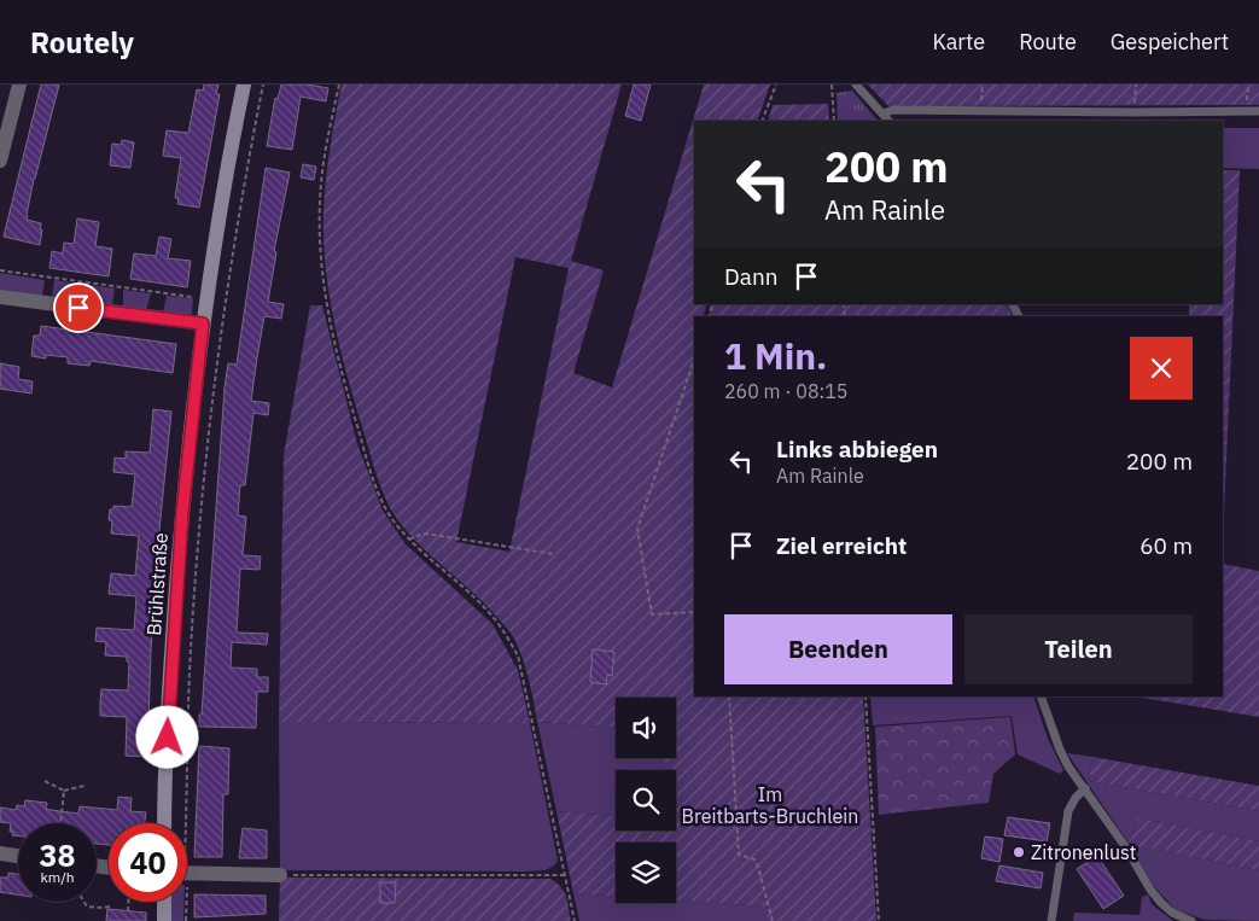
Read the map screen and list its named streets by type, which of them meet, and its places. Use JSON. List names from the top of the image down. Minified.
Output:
{"streets":{"street":["Brühlstraße"]},"parks":["Im Breitbarts-Bruchlein"],"places":["Zitronenlust"],"page":{"header":"Routely","nav":["Karte","Route","Gespeichert"],"turn":["200 m","Am Rainle"],"then":"Dann","heading":["1 Min.","260 m · 08:15"],"list":[{"name":"Links abbiegen","note":"Am Rainle","value":"200 m"},{"name":"Ziel erreicht","value":"60 m"}],"buttons":["Beenden","Teilen"],"speed":"38 km/h","limit":"40"}}
